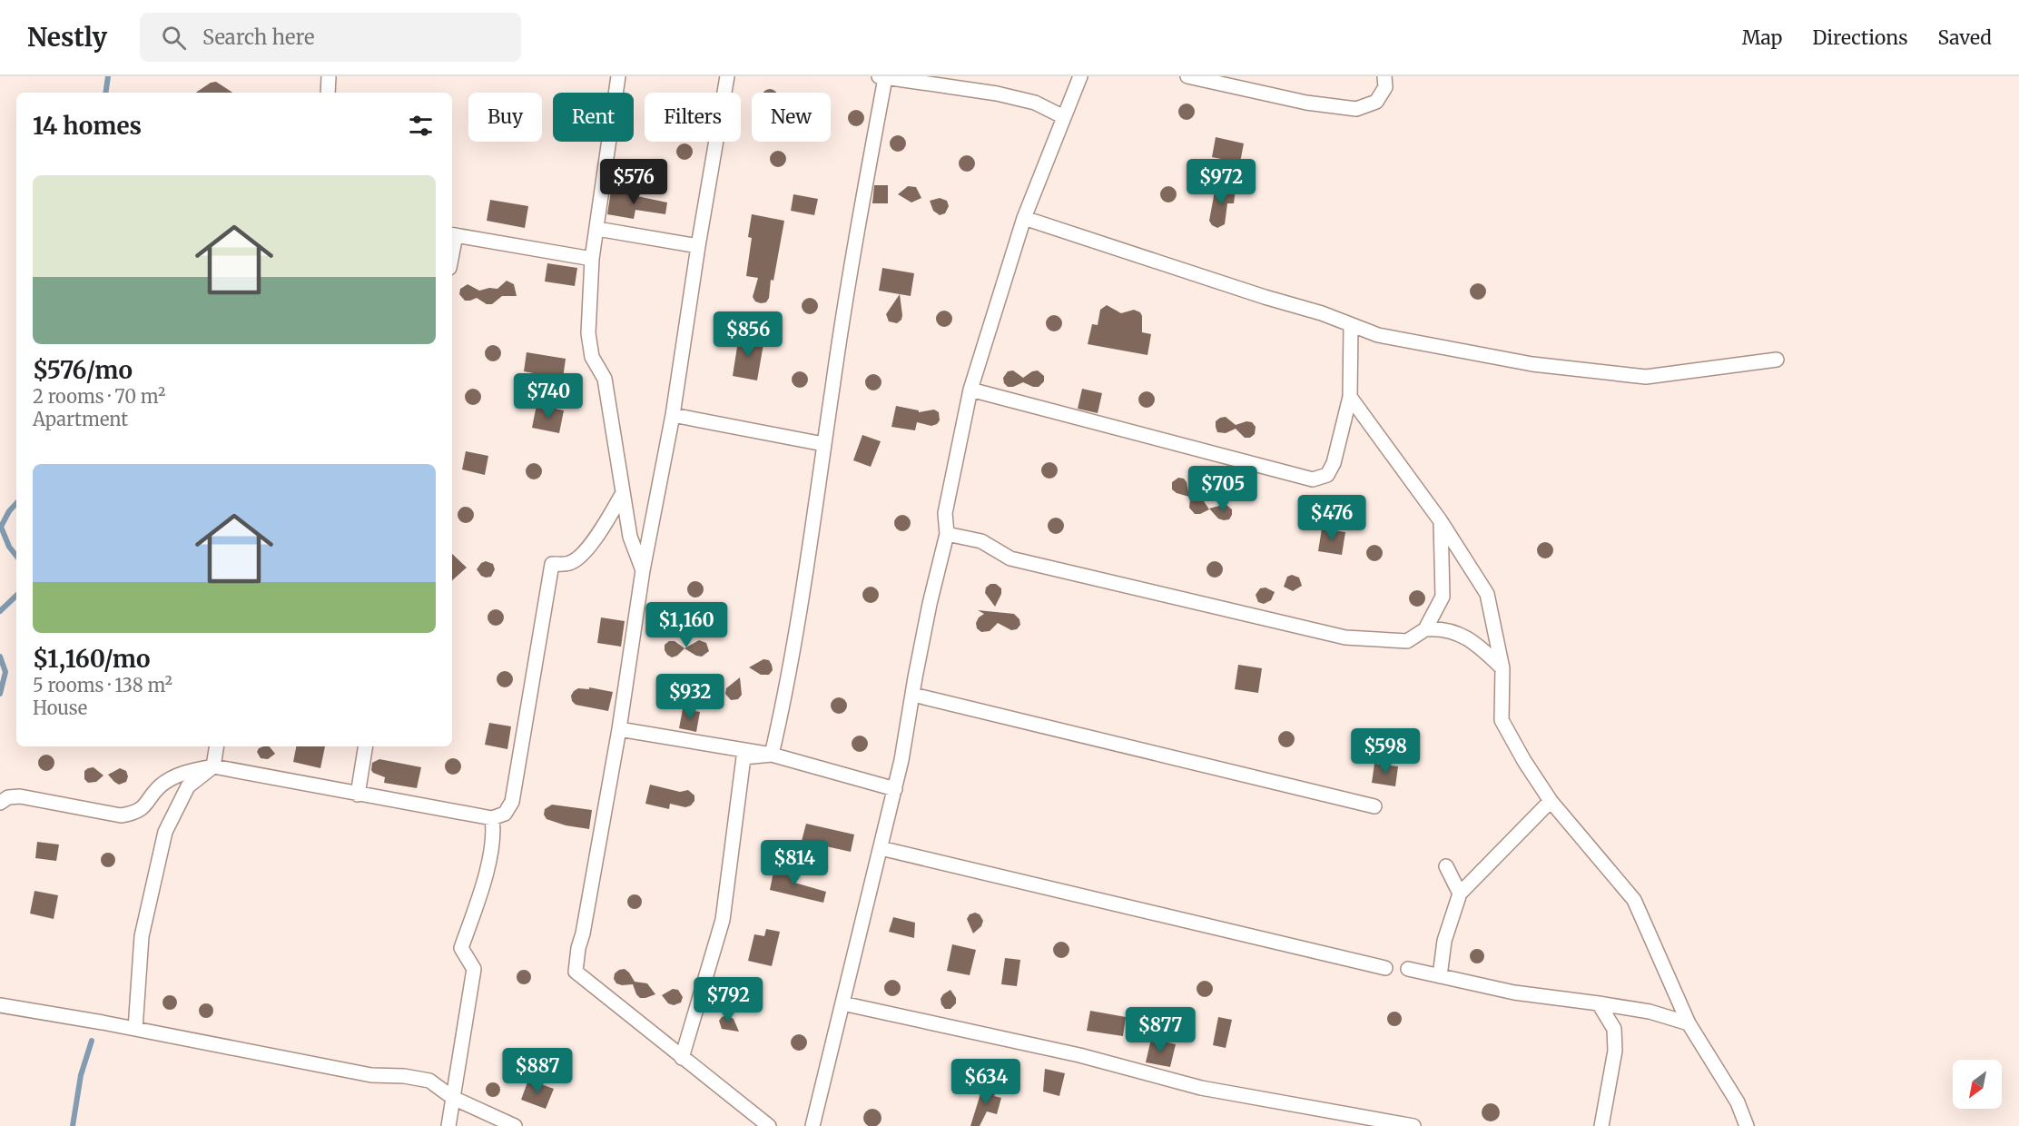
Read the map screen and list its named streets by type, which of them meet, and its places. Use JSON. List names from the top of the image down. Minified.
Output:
{"north":"bottom left","page":{"header":"Nestly","search":"Search here","nav":["Map","Directions","Saved"],"chip":["Buy","Rent","Filters","New"],"heading":"14 homes","list":[{"name":"$576/mo","note":"2 rooms · 70 m² · Apartment"},{"name":"$1,160/mo","note":"5 rooms · 138 m² · House"}],"price":["$576","$972","$856","$740","$705","$476","$1,160","$932","$598","$814","$792","$877","$887","$634"]}}
